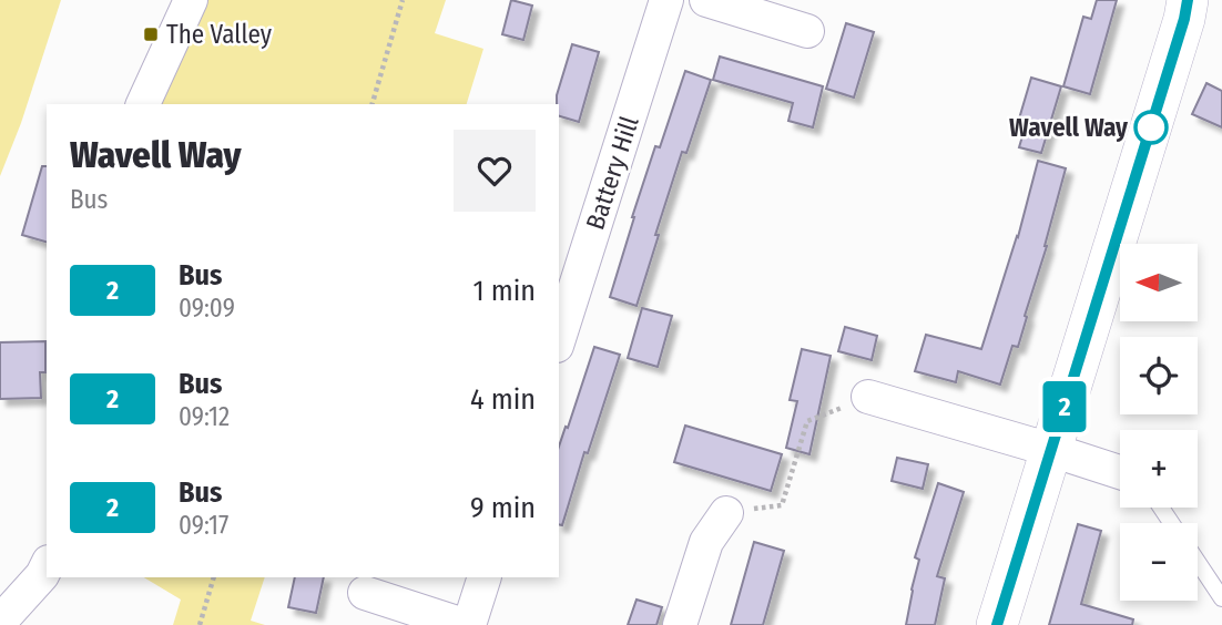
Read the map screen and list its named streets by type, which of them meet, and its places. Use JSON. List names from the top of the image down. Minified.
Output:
{"streets":{"street":["Battery Hill"]},"places":{"transit":["The Valley"],"other":["Wavell Way"]},"lines":["bus line 2"],"north":"left","page":{"on_map":"2","heading":["Wavell Way","Bus"],"list":[{"mark":"2","name":"Bus","note":"09:09","value":"1 min"},{"mark":"2","name":"Bus","note":"09:12","value":"4 min"},{"mark":"2","name":"Bus","note":"09:17","value":"9 min"}],"map_buttons":["+","−"]}}
